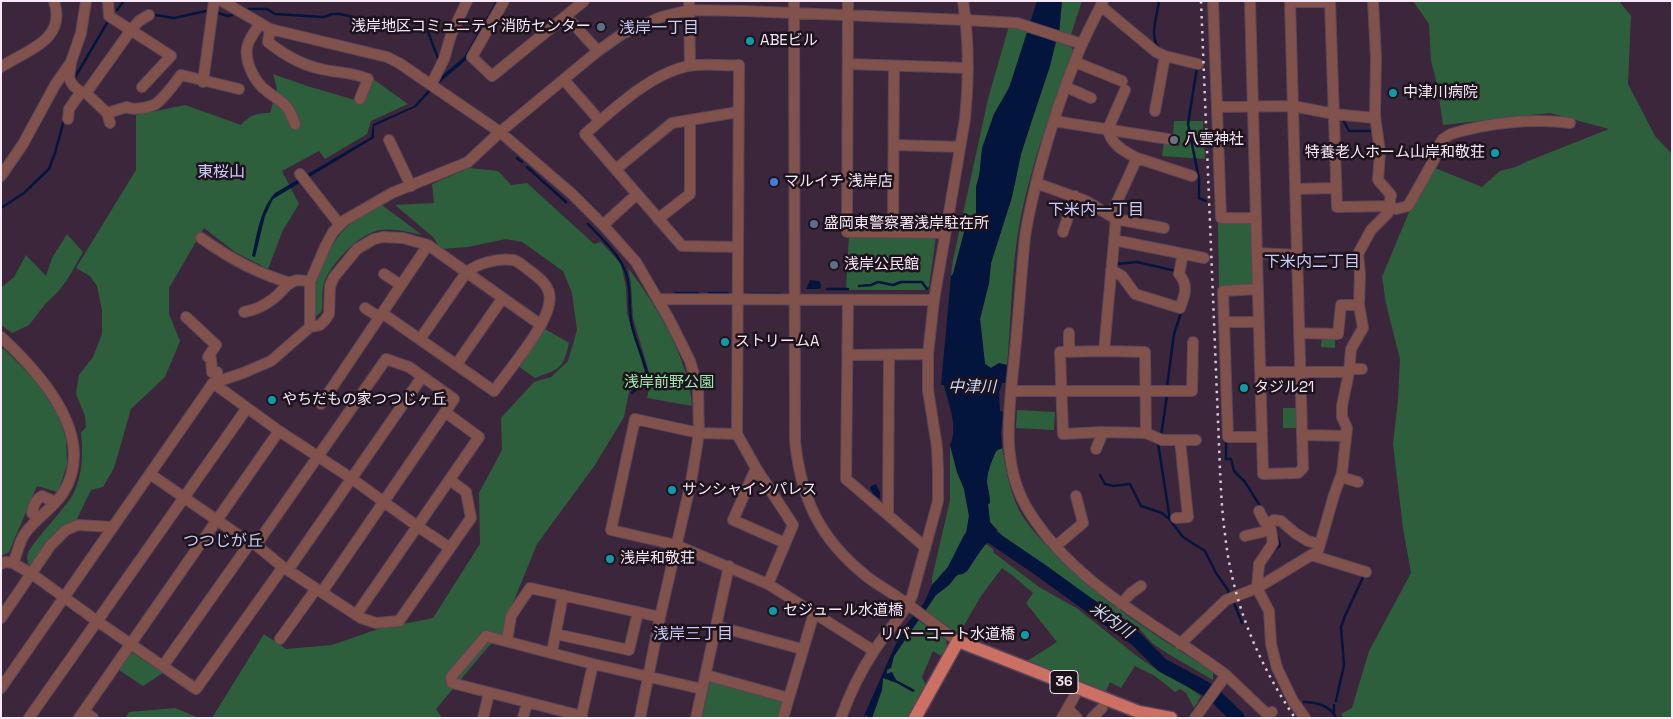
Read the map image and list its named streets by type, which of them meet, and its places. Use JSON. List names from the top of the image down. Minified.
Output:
{"streets":{"main road":["36"]},"districts":["浅岸一丁目","東桜山","下米内一丁目","下米内二丁目","つつじが丘","浅岸三丁目"],"water":["中津川","米内川"],"parks":["浅岸前野公園"],"places":["浅岸地区コミュニティ消防センター","ABEビル","中津川病院","八雲神社","特養老人ホーム山岸和敬荘","マルイチ 浅岸店","盛岡東警察署浅岸駐在所","浅岸公民館","ストリームA","タジル21","やちだもの家つつじヶ丘","サンシャインパレス","浅岸和敬荘","セジュール水道橋","リバーコート水道橋"]}
